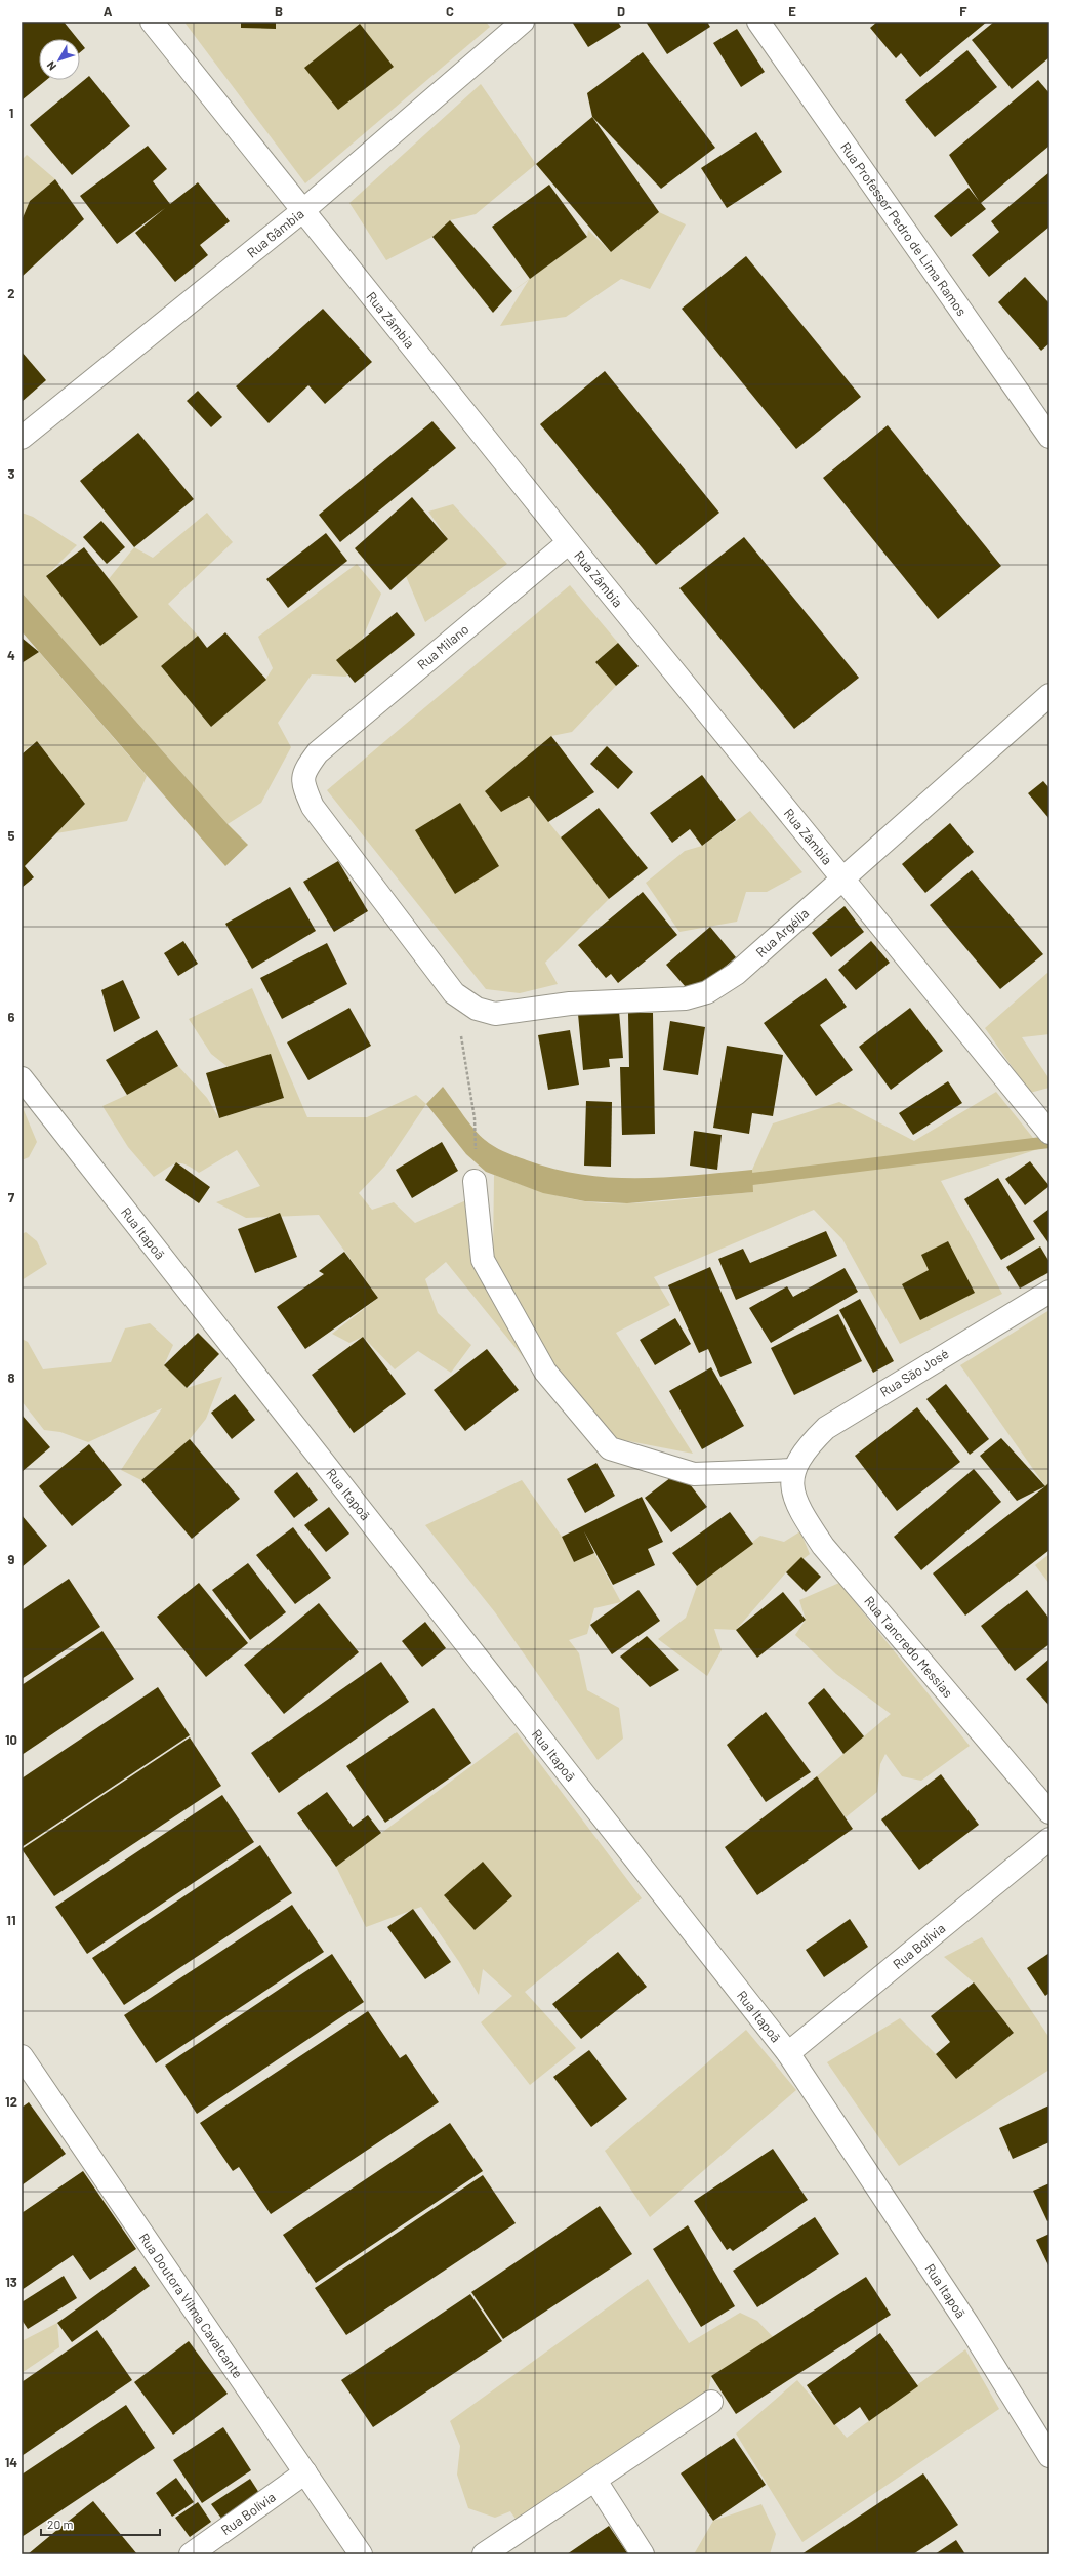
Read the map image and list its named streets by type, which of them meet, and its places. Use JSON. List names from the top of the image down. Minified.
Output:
{"streets":{"street":["Rua Professor Pedro de Lima Ramos","Rua Gâmbia","Rua Zâmbia","Rua Milano","Rua Argélia","Rua Itapoã","Rua São José","Rua Tancredo Messias","Rua Bolívia","Rua Doutora Vilma Cavalcante"]},"crossings":[["Rua Gâmbia","Rua Zâmbia"],["Rua Zâmbia","Rua Milano"],["Rua Zâmbia","Rua Argélia"],["Rua Milano","Rua Argélia"],["Rua Itapoã","Rua Bolívia"],["Rua São José","Rua Tancredo Messias"],["Rua Bolívia","Rua Doutora Vilma Cavalcante"]],"scale_bar":"20 m","north":"bottom left","grid":{"columns":["A","B","C","D","E","F"],"rows":["1","2","3","4","5","6","7","8","9","10","11","12","13","14"]}}
